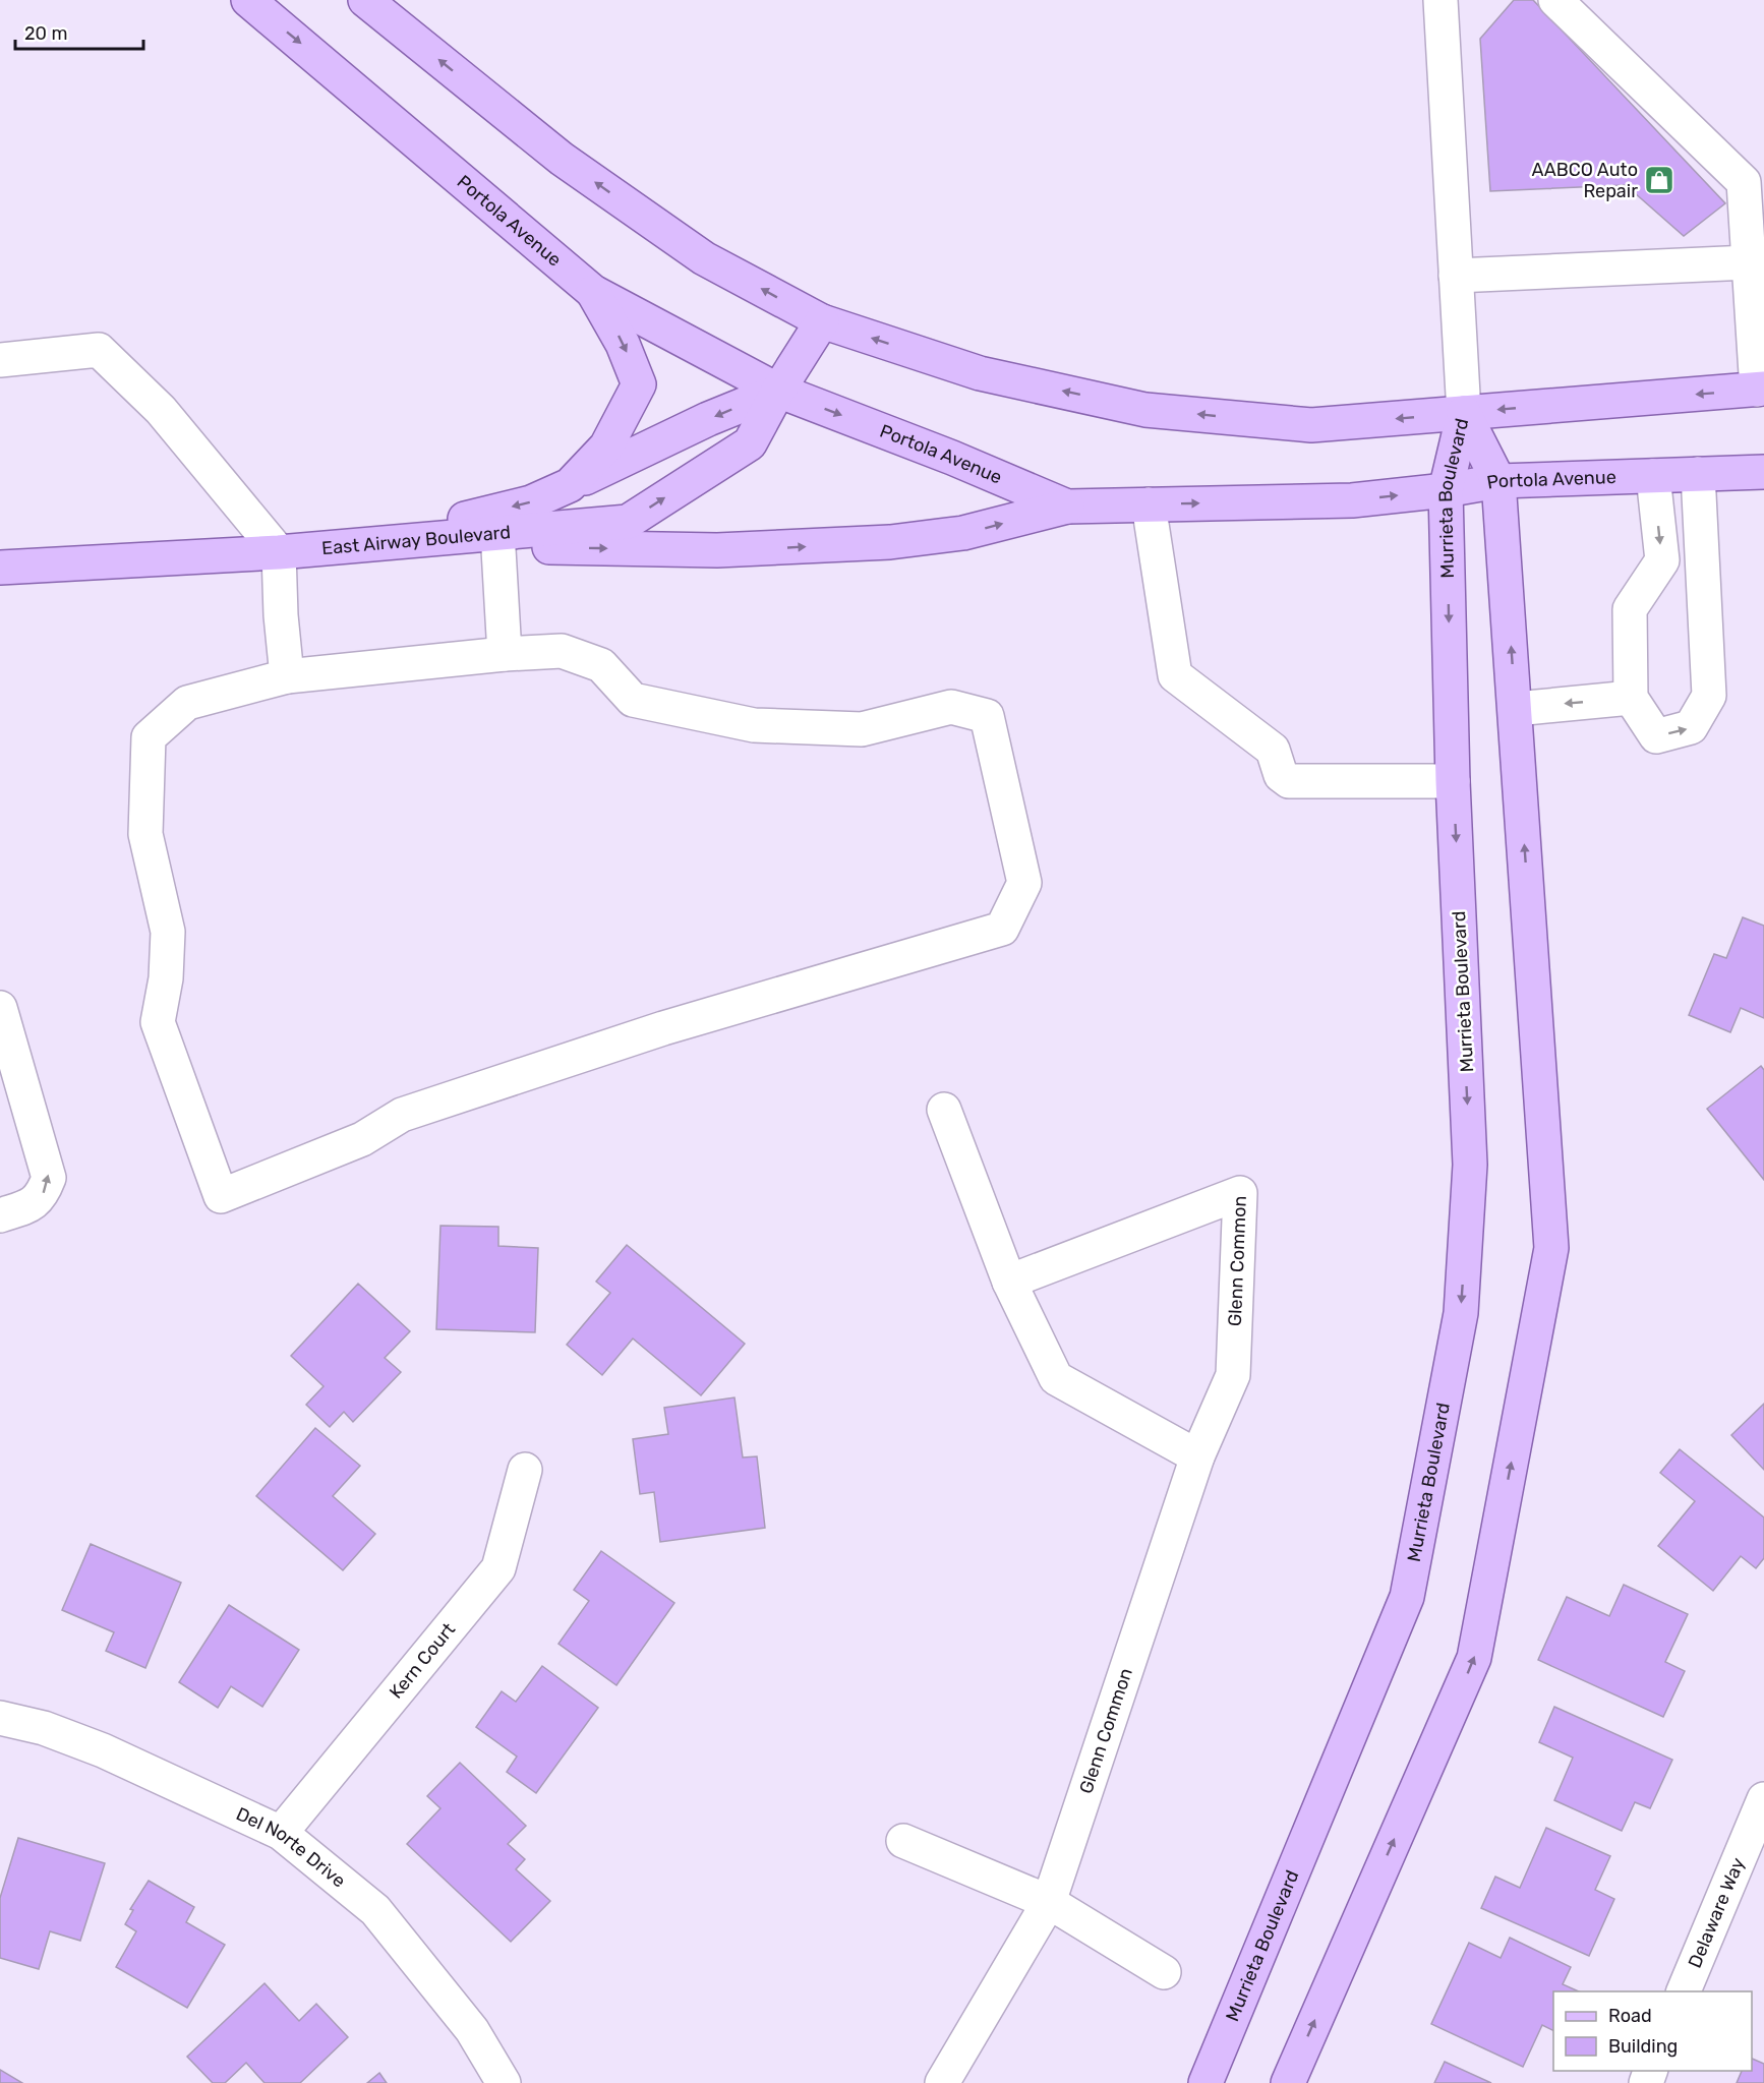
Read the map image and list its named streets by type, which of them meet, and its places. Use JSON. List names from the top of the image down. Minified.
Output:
{"streets":{"main road":["Portola Avenue","Murrieta Boulevard","East Airway Boulevard"],"street":["Glenn Common","Kern Court","Del Norte Drive","Delaware Way"]},"crossings":[["Portola Avenue","Murrieta Boulevard"],["Portola Avenue","East Airway Boulevard"],["Kern Court","Del Norte Drive"]],"places":{"shop":["AABCO Auto Repair"]},"legend":["Road","Building"],"scale_bar":"20 m"}
